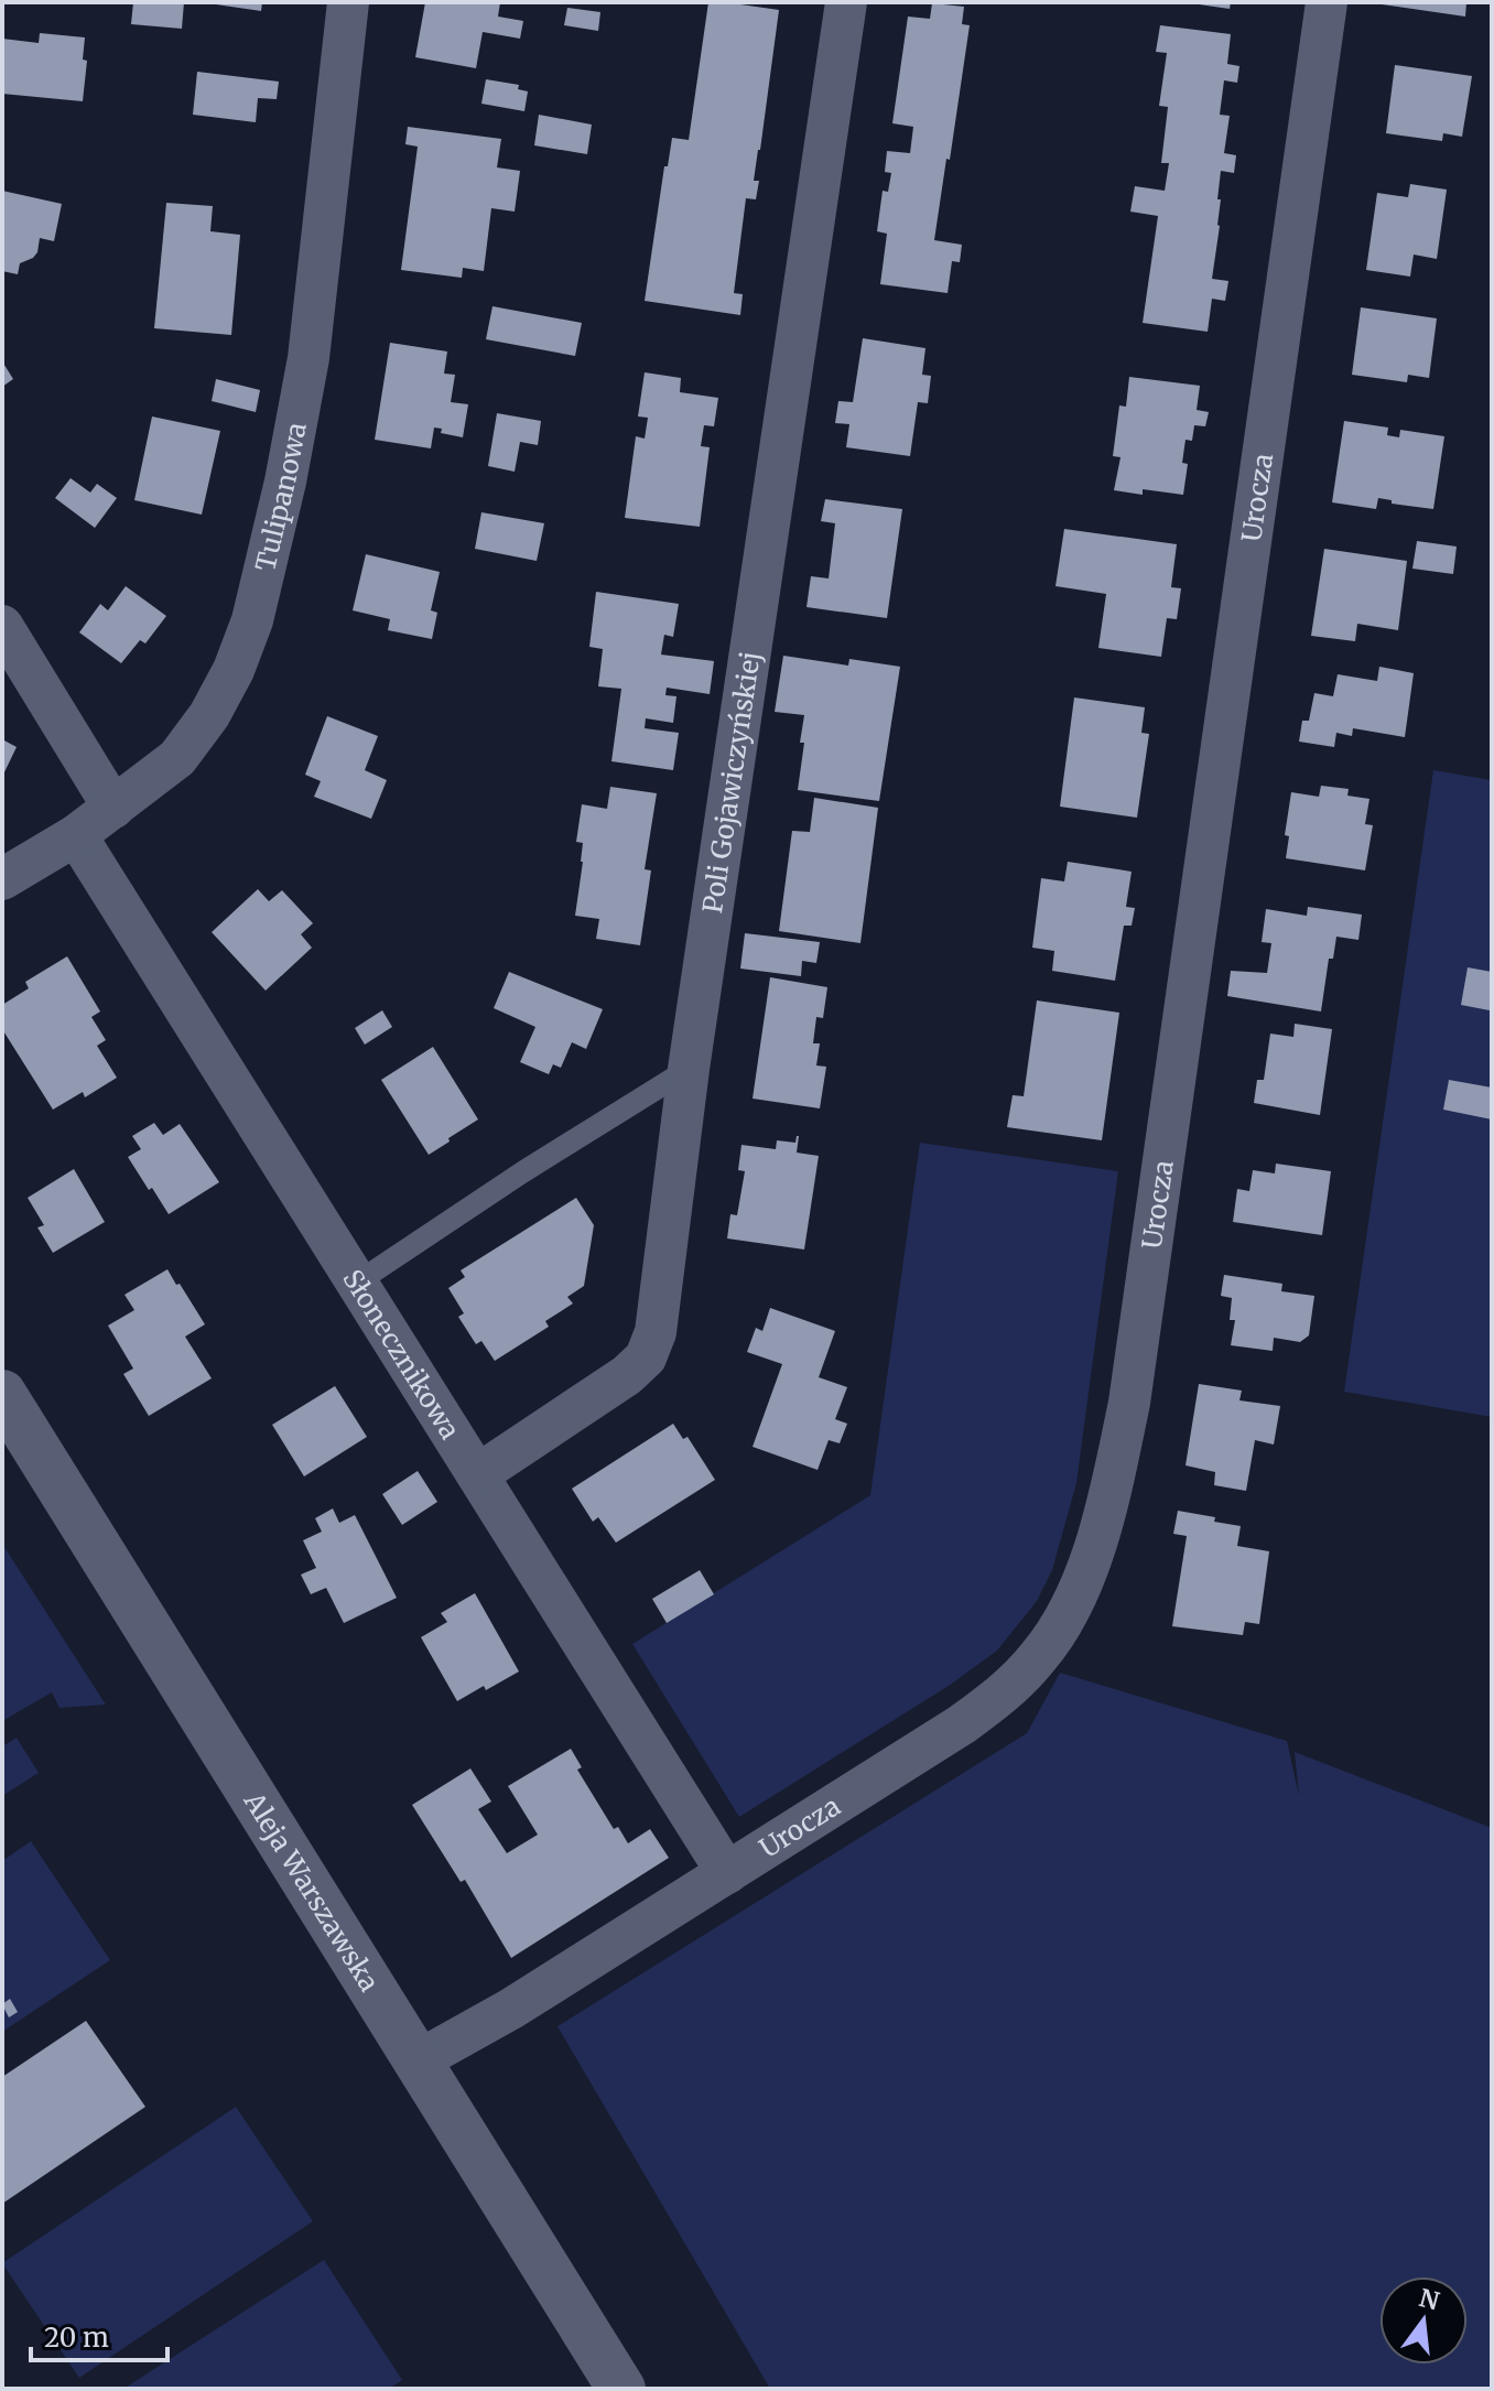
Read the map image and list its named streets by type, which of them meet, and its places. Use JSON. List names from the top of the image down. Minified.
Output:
{"streets":{"street":["Tulipanowa","Urocza","Poli Gojawiczyńskiej","Słonecznikowa","Aleja Warszawska"]},"crossings":[["Tulipanowa","Słonecznikowa"],["Urocza","Słonecznikowa"],["Urocza","Aleja Warszawska"],["Poli Gojawiczyńskiej","Słonecznikowa"]],"scale_bar":"20 m","north":"top"}
